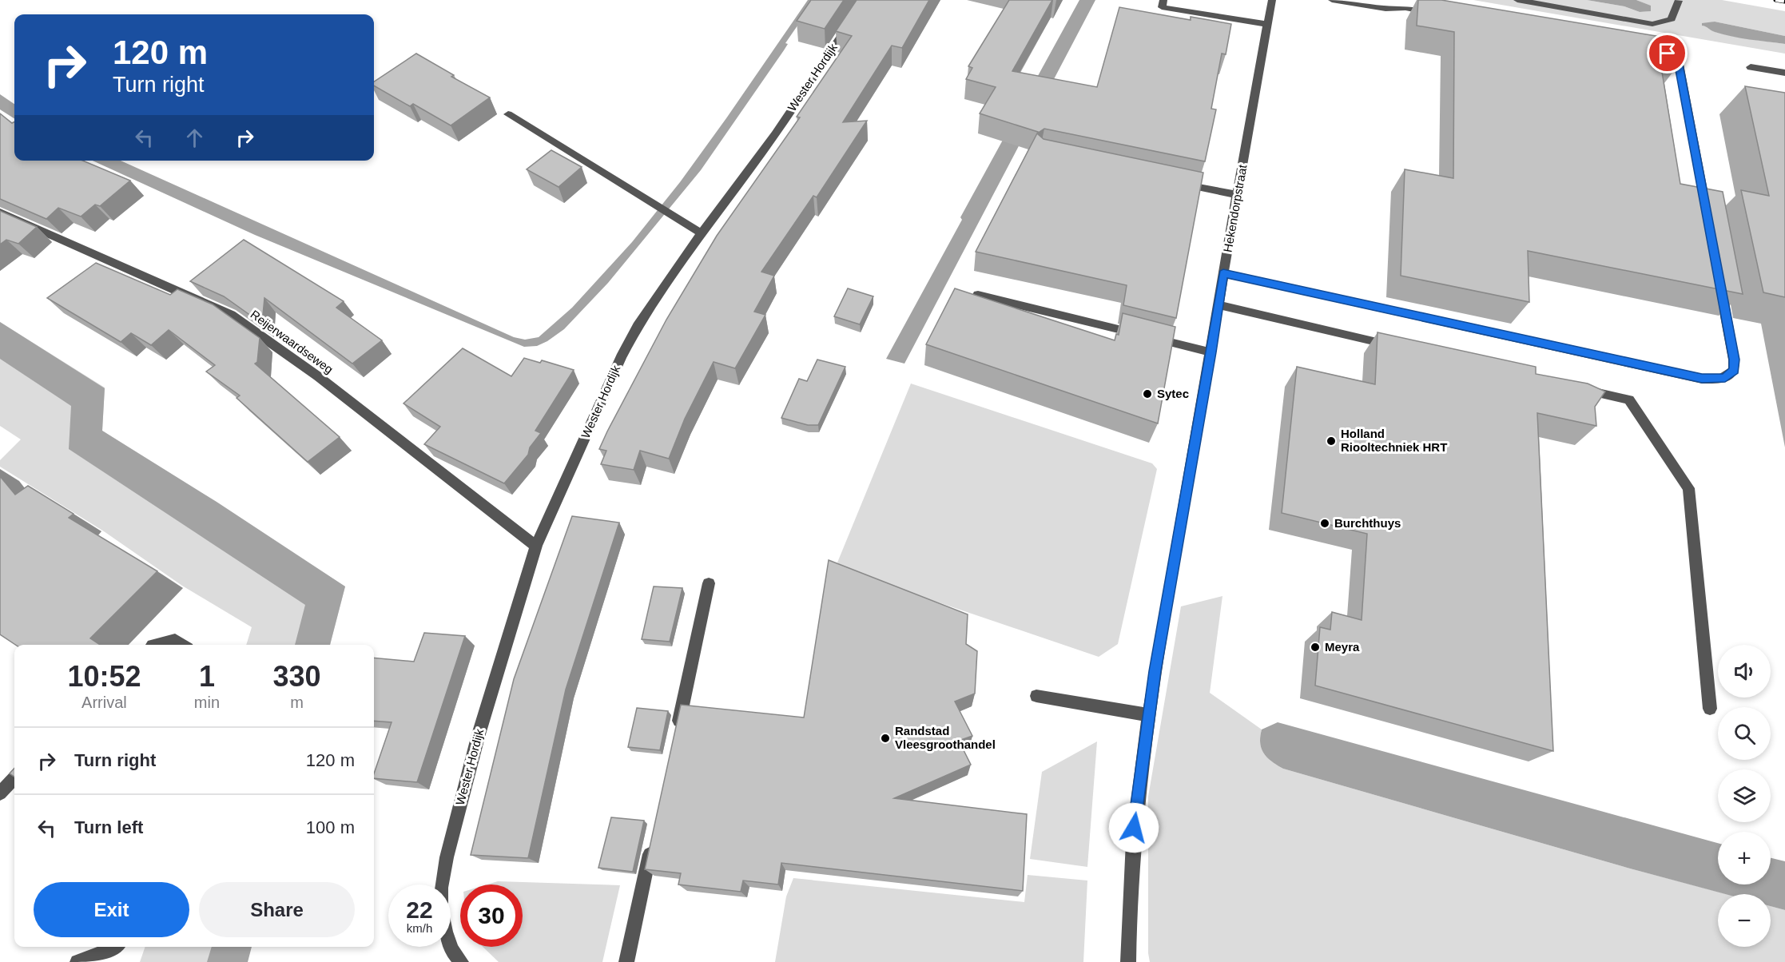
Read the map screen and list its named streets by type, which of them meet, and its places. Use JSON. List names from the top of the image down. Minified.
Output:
{"streets":{"street":["Wester Hordijk","Hekendorpstraat","Reijerwaardseweg"]},"crossings":[["Wester Hordijk","Reijerwaardseweg"]],"places":["Sytec","Holland Riooltechniek HRT","Burchthuys","Meyra","Randstad Vleesgroothandel"],"page":{"turn":["120 m","Turn right"],"map_buttons":["+","−"],"eta":["10:52","Arrival","1","min","330","m"],"list":[{"name":"Turn right","value":"120 m"},{"name":"Turn left","value":"100 m"}],"buttons":["Exit","Share"],"speed":"22 km/h","limit":"30"}}
